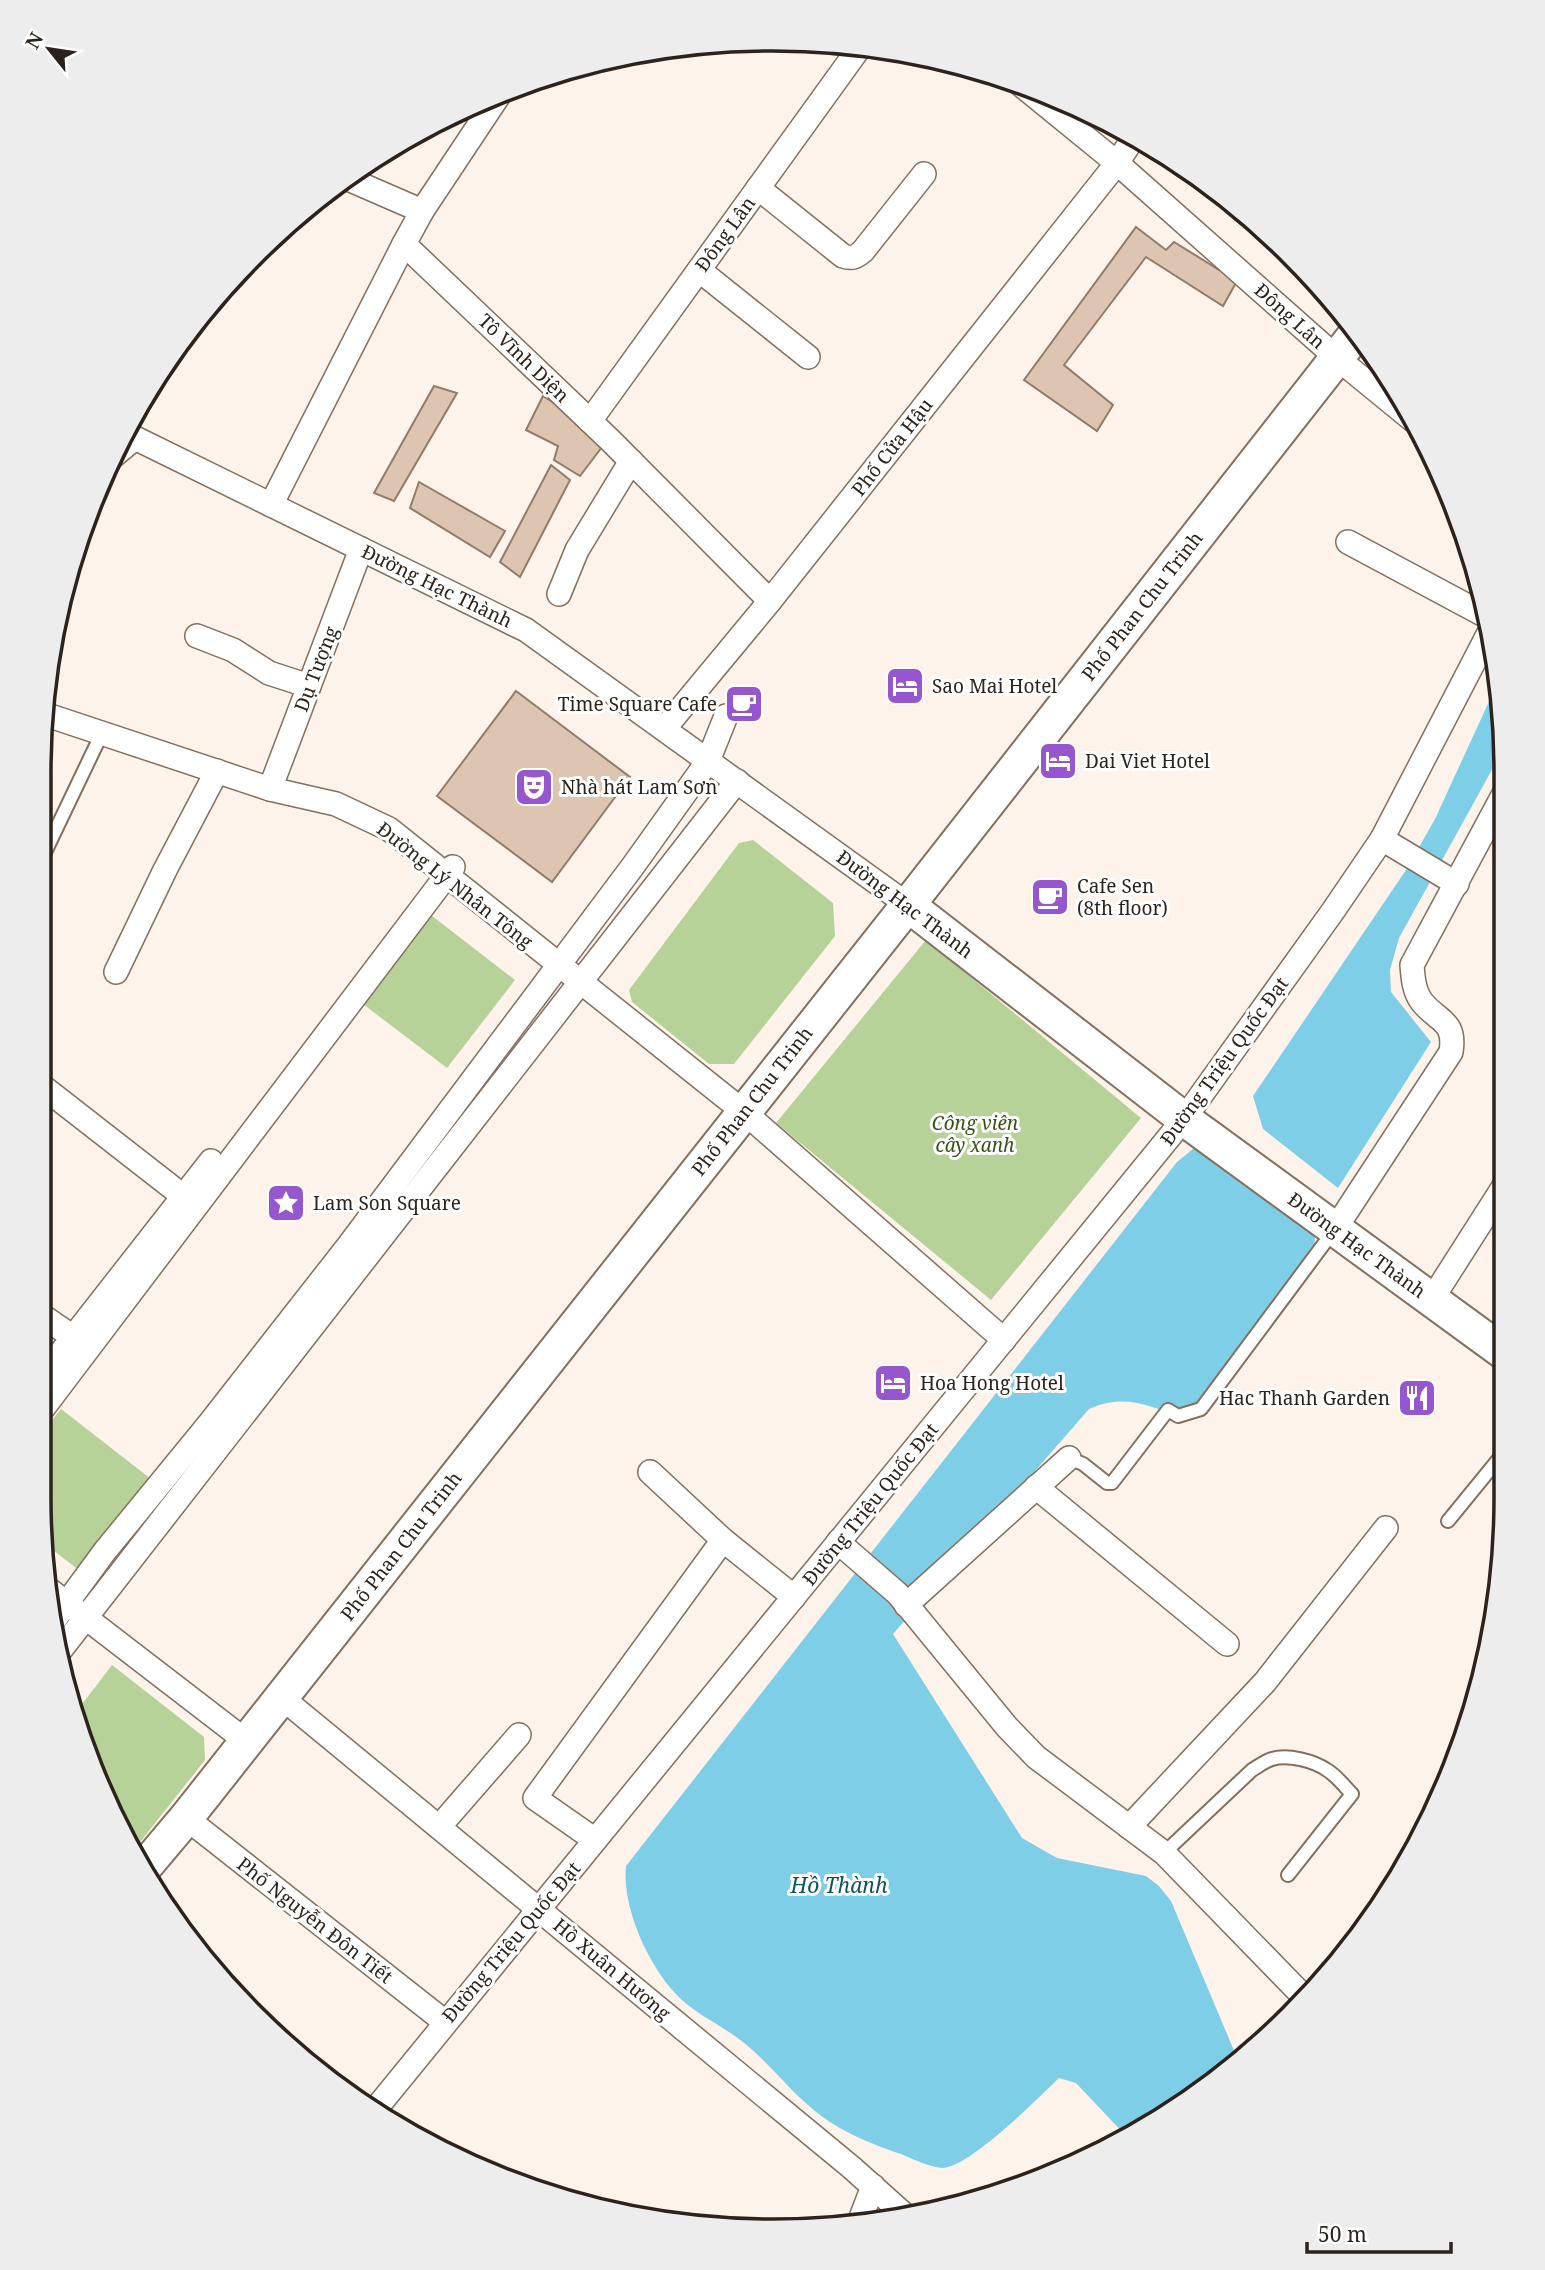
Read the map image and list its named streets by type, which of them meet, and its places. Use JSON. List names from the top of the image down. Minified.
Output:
{"streets":{"street":["Đông Lân","Tô Vĩnh Diện","Phố Cửa Hậu","Đường Hạc Thành","Phố Phan Chu Trinh","Dụ Tượng","Đường Lý Nhân Tông","Đường Triệu Quốc Đạt","Phố Nguyễn Đôn Tiết","Hồ Xuân Hương"]},"crossings":[["Đông Lân","Tô Vĩnh Diện"],["Đông Lân","Phố Cửa Hậu"],["Đông Lân","Phố Phan Chu Trinh"],["Tô Vĩnh Diện","Phố Cửa Hậu"],["Phố Cửa Hậu","Đường Hạc Thành"],["Đường Hạc Thành","Phố Phan Chu Trinh"],["Đường Hạc Thành","Dụ Tượng"],["Đường Hạc Thành","Đường Triệu Quốc Đạt"],["Phố Phan Chu Trinh","Đường Lý Nhân Tông"],["Phố Phan Chu Trinh","Phố Nguyễn Đôn Tiết"],["Phố Phan Chu Trinh","Hồ Xuân Hương"],["Dụ Tượng","Đường Lý Nhân Tông"],["Đường Lý Nhân Tông","Đường Triệu Quốc Đạt"],["Đường Triệu Quốc Đạt","Phố Nguyễn Đôn Tiết"],["Đường Triệu Quốc Đạt","Hồ Xuân Hương"]],"water":["Hồ Thành"],"parks":["Công viên cây xanh"],"places":{"hotel":["Sao Mai Hotel","Dai Viet Hotel","Hoa Hong Hotel"],"cafe":["Time Square Cafe","Cafe Sen (8th floor)"],"theatre":["Nhà hát Lam Sơn"],"place":["Lam Son Square"],"restaurant":["Hac Thanh Garden"]},"scale_bar":"50 m","north":"top left"}
